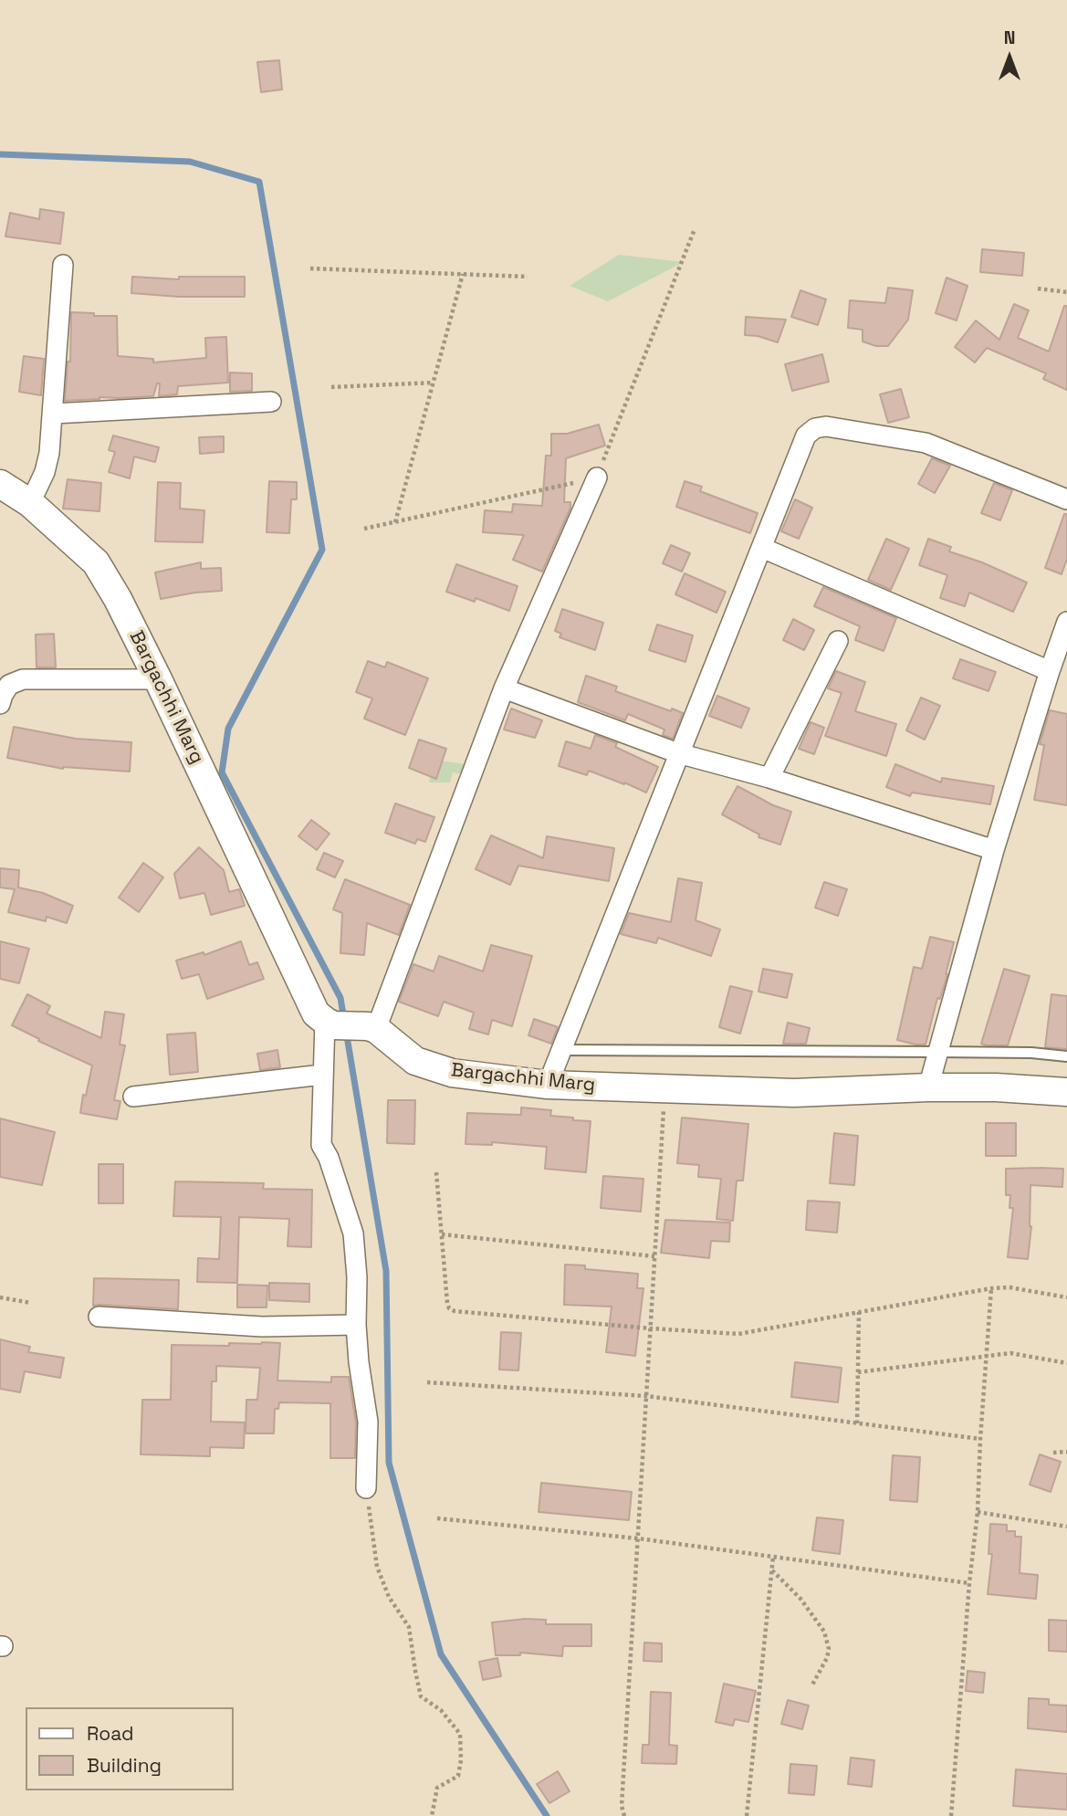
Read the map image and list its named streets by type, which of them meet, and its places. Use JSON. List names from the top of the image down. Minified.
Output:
{"streets":{"street":["Bargachhi Marg"]},"legend":["Road","Building"],"north":"top"}
